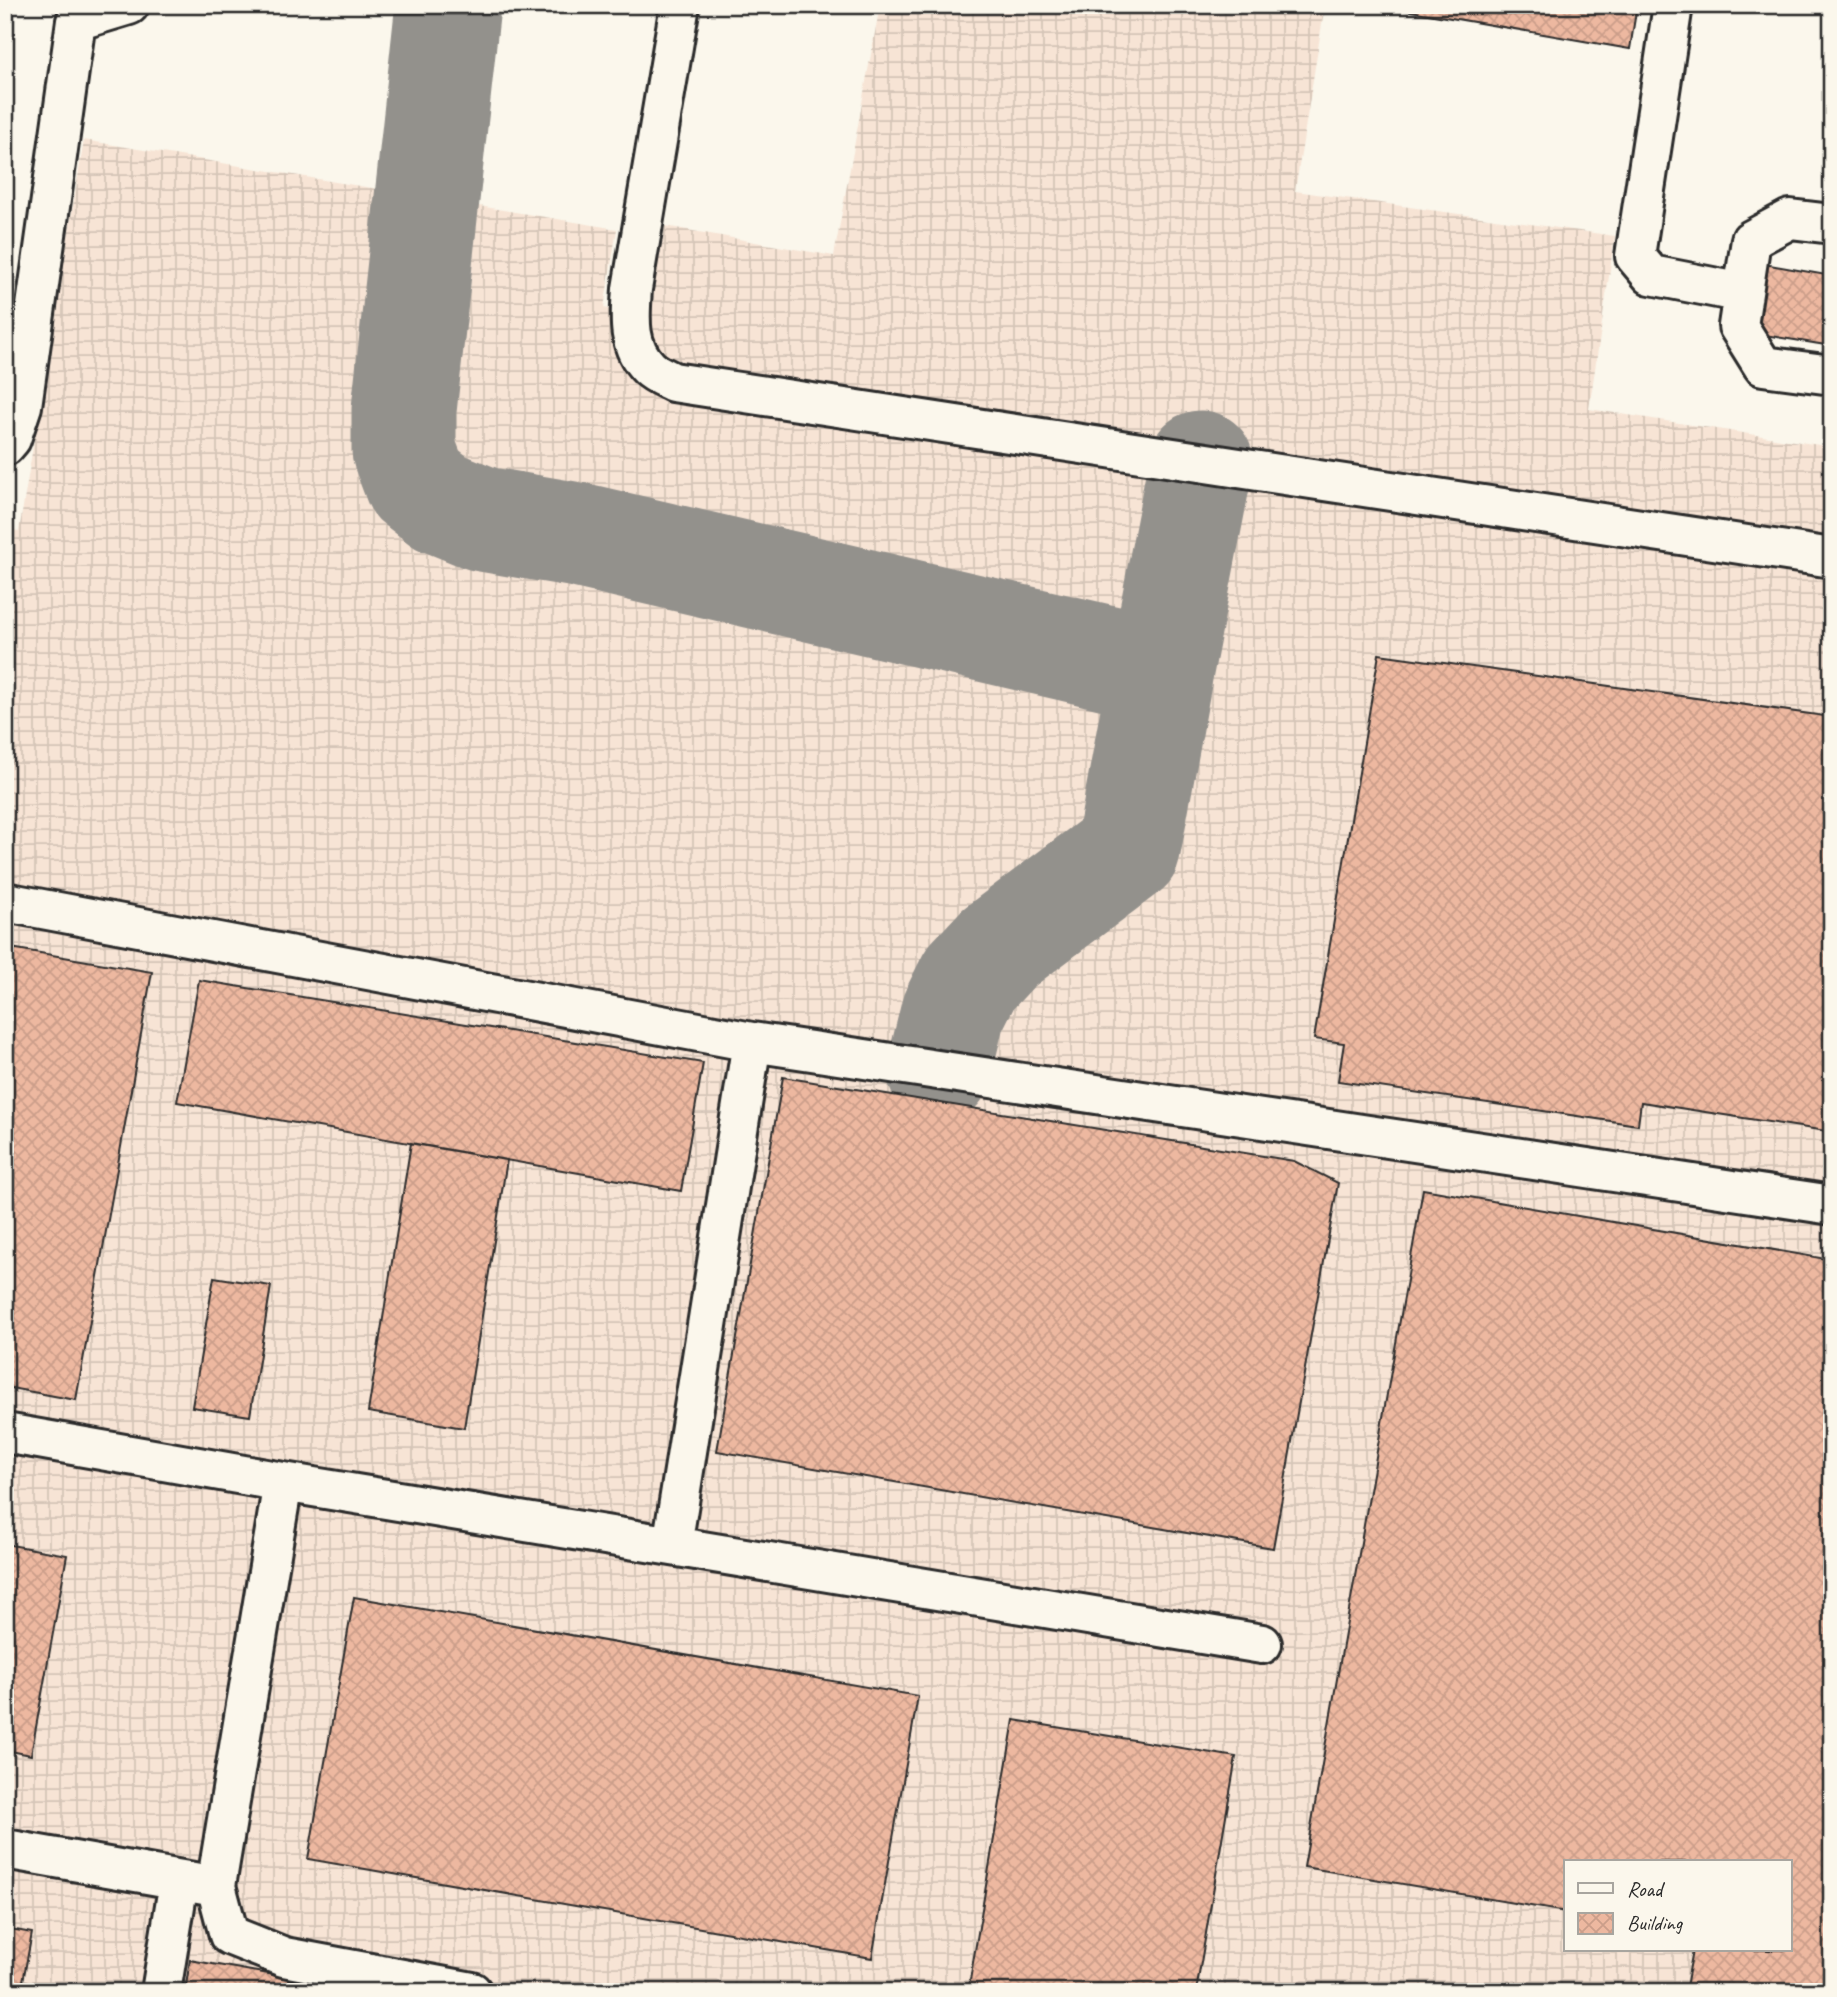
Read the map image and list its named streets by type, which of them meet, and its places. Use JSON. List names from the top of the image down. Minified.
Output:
{"legend":["Road","Building"]}
